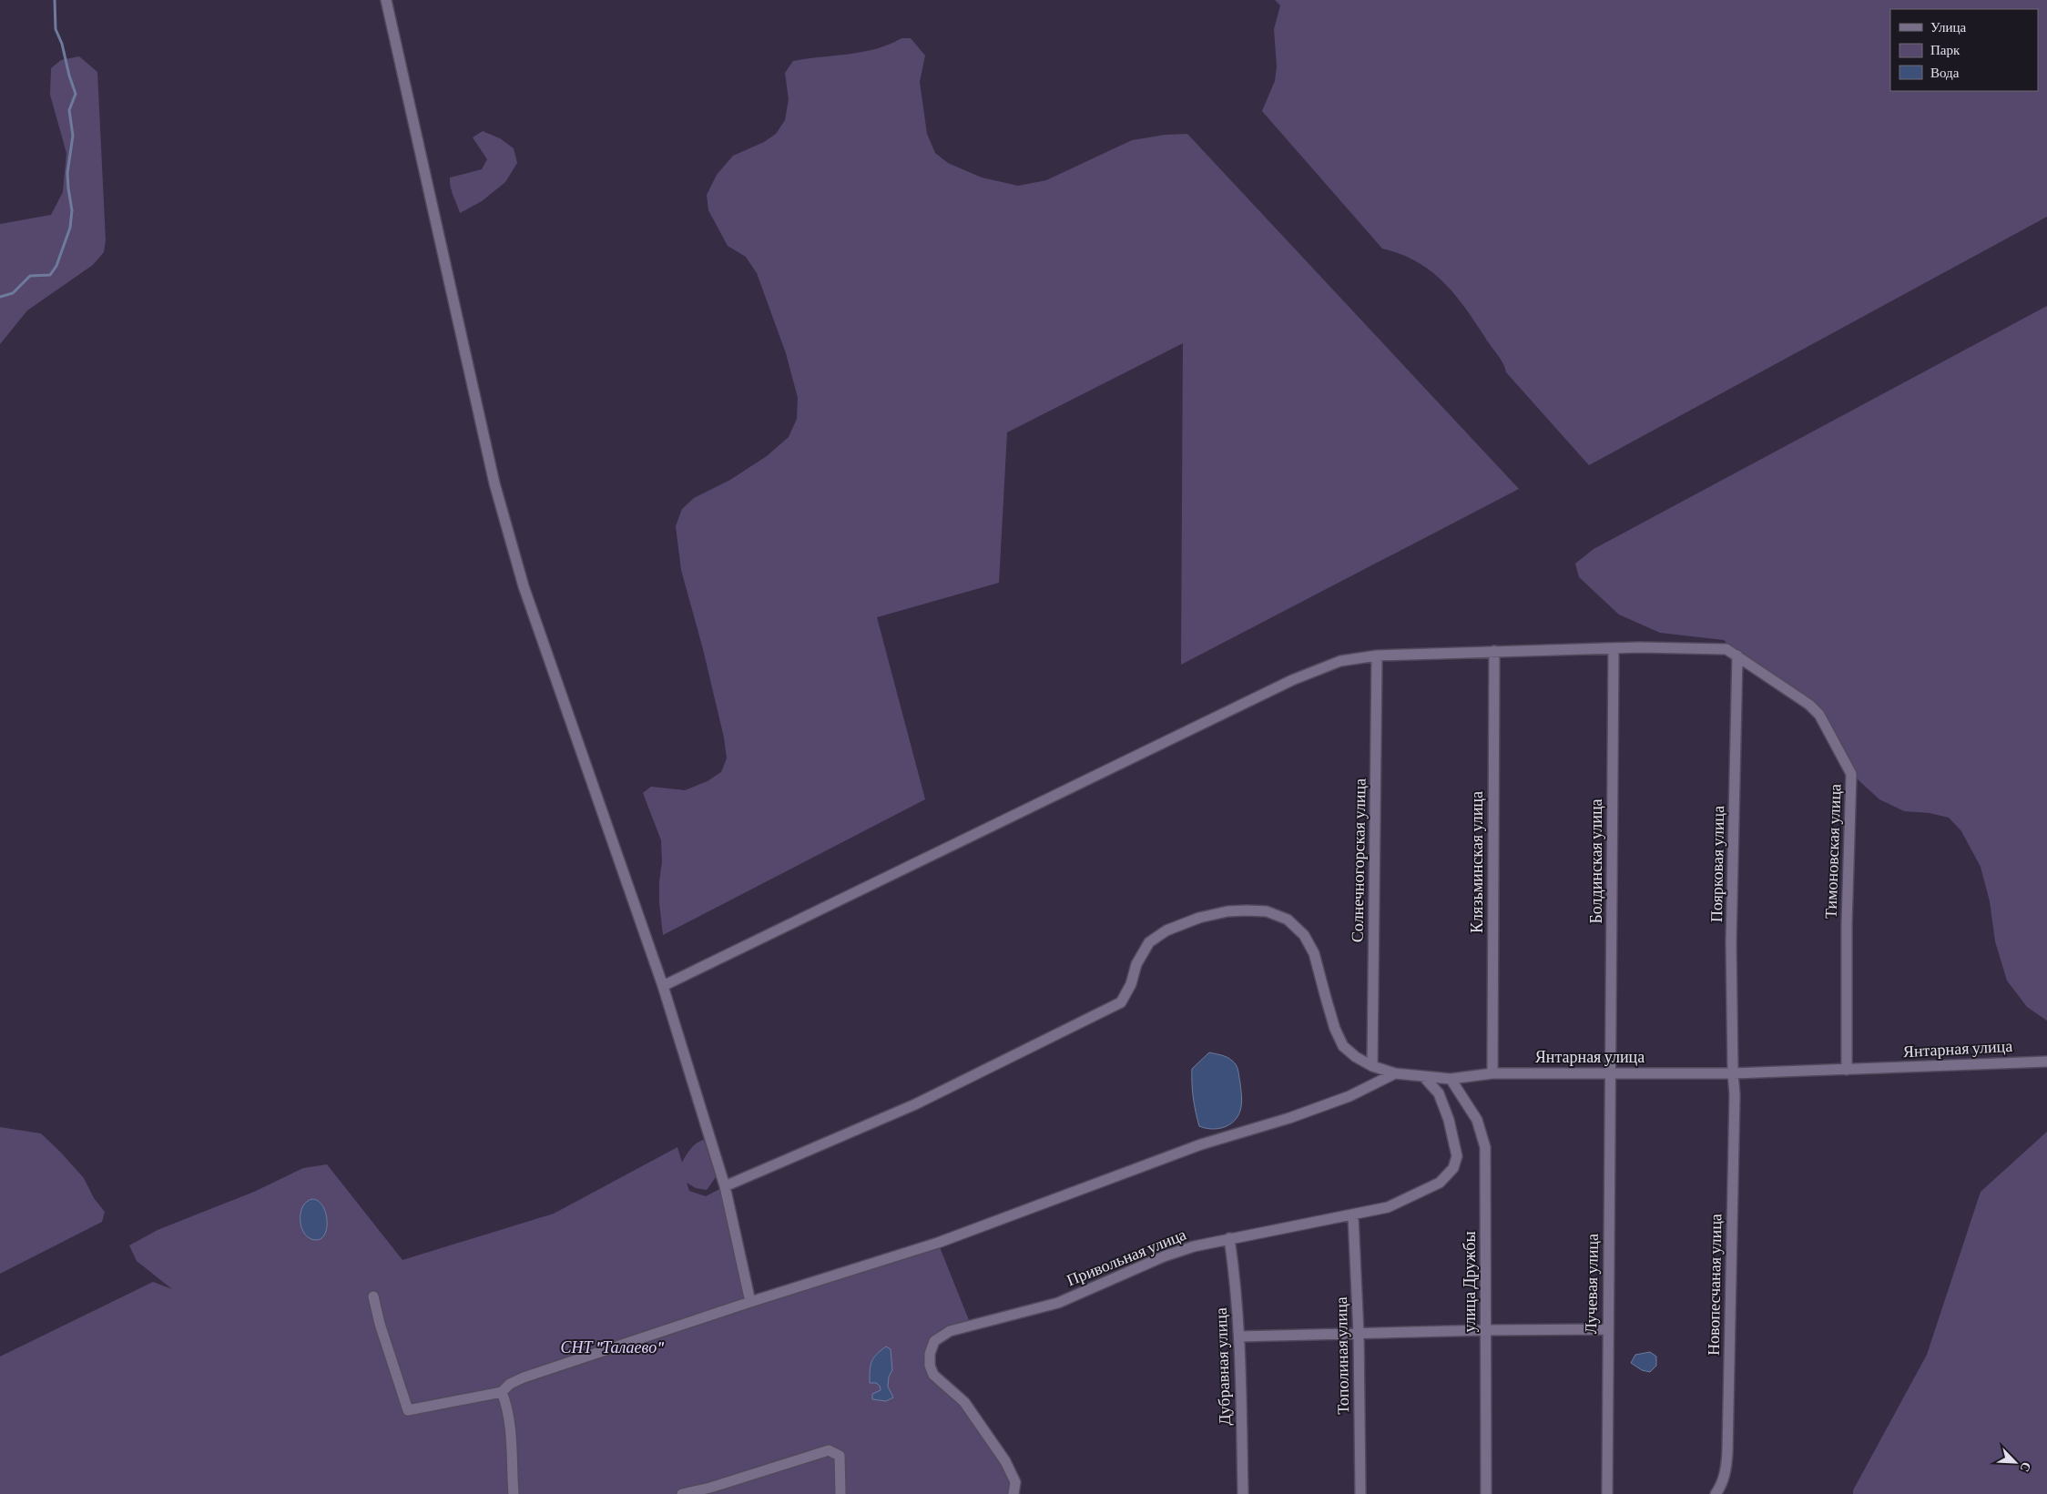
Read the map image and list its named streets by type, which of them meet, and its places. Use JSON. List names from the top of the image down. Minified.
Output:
{"streets":{"street":["Тимоновская улица","Солнечногорская улица","Болдинская улица","Клязьминская улица","Поярковая улица","Янтарная улица","Привольная улица","улица Дружбы","Лучевая улица","Новопесчаная улица","Тополиная улица","Дубравная улица"]},"crossings":[["Тимоновская улица","Солнечногорская улица"],["Тимоновская улица","Болдинская улица"],["Тимоновская улица","Клязьминская улица"],["Тимоновская улица","Поярковая улица"],["Тимоновская улица","Янтарная улица"],["Солнечногорская улица","Янтарная улица"],["Болдинская улица","Янтарная улица"],["Болдинская улица","Лучевая улица"],["Клязьминская улица","Янтарная улица"],["Поярковая улица","Янтарная улица"],["Поярковая улица","Новопесчаная улица"],["Янтарная улица","Привольная улица"],["Янтарная улица","улица Дружбы"],["Янтарная улица","Лучевая улица"],["Янтарная улица","Новопесчаная улица"],["Привольная улица","Тополиная улица"],["Привольная улица","Дубравная улица"]],"parks":["СНТ \"Талаево\""],"legend":["Улица","Парк","Вода"],"north":"bottom right"}
